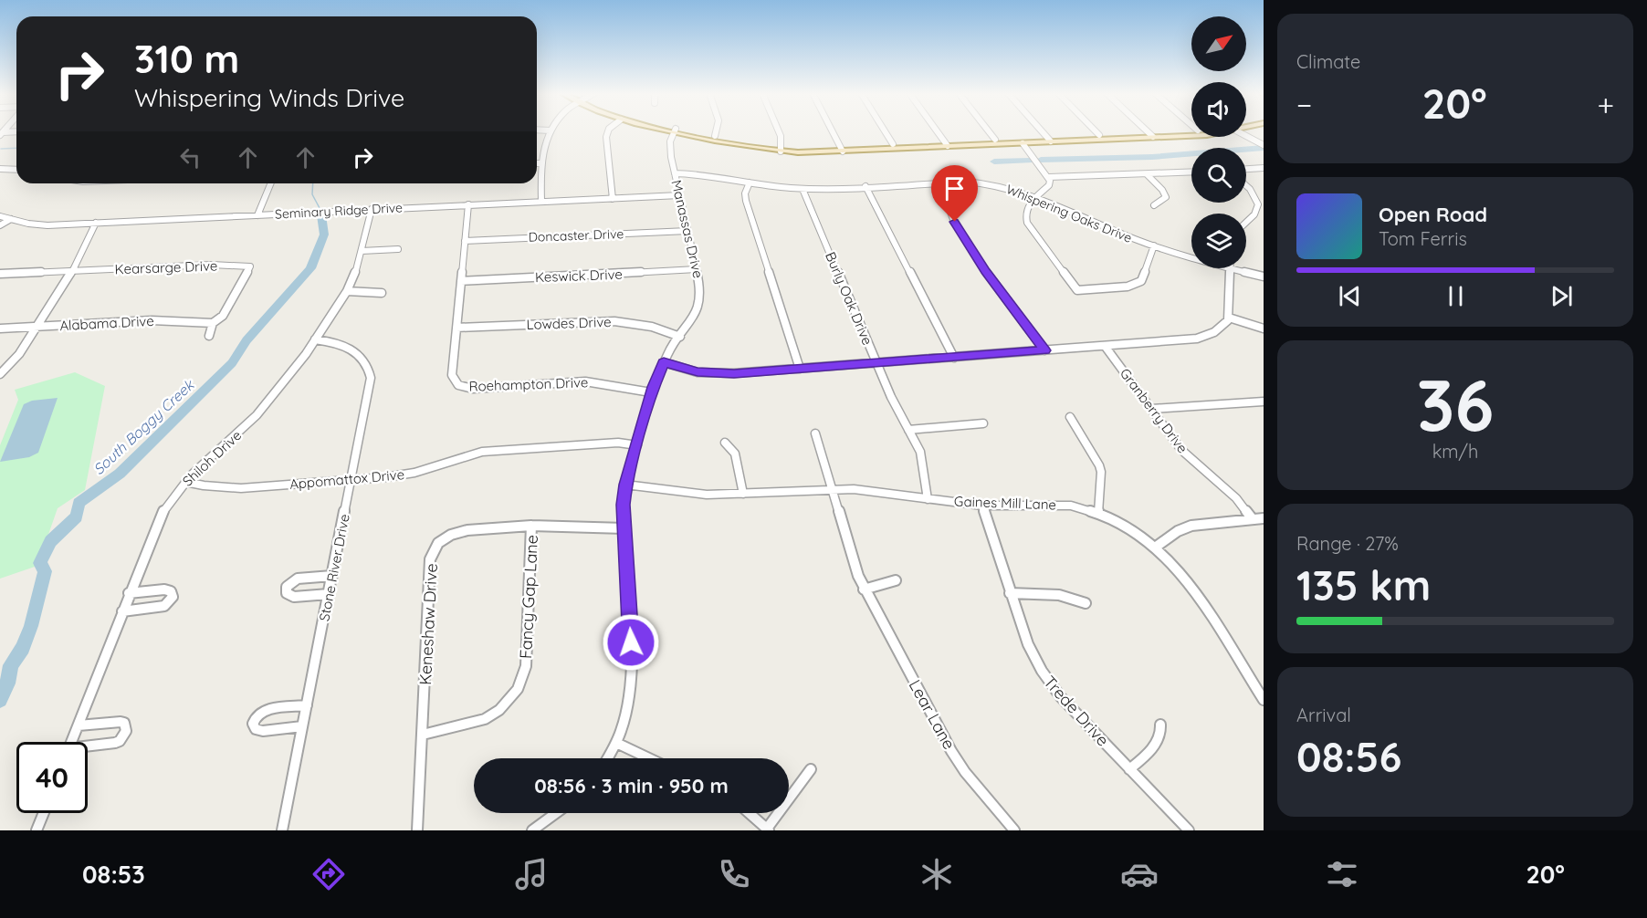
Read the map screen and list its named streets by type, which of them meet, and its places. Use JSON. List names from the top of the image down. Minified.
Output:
{"streets":{"street":["Seminary Ridge Drive","Whispering Oaks Drive","Manassas Drive","Doncaster Drive","Kearsarge Drive","Keswick Drive","Burly Oak Drive","Alabama Drive","Lowdes Drive","Roehampton Drive","Granberry Drive","Shiloh Drive","Appomattox Drive","Gaines Mill Lane","Stone River Drive","Fancy Gap Lane","Keneshaw Drive","Trede Drive","Lear Lane"]},"crossings":[["Seminary Ridge Drive","Manassas Drive"],["Seminary Ridge Drive","Roehampton Drive"],["Seminary Ridge Drive","Shiloh Drive"],["Whispering Oaks Drive","Manassas Drive"],["Whispering Oaks Drive","Burly Oak Drive"],["Manassas Drive","Doncaster Drive"],["Manassas Drive","Keswick Drive"],["Manassas Drive","Lowdes Drive"],["Manassas Drive","Roehampton Drive"],["Manassas Drive","Appomattox Drive"],["Manassas Drive","Gaines Mill Lane"],["Manassas Drive","Keneshaw Drive"],["Doncaster Drive","Roehampton Drive"],["Kearsarge Drive","Alabama Drive"],["Keswick Drive","Roehampton Drive"],["Burly Oak Drive","Gaines Mill Lane"],["Lowdes Drive","Roehampton Drive"],["Shiloh Drive","Appomattox Drive"],["Shiloh Drive","Stone River Drive"],["Appomattox Drive","Stone River Drive"],["Gaines Mill Lane","Trede Drive"],["Gaines Mill Lane","Lear Lane"],["Fancy Gap Lane","Keneshaw Drive"]],"water":["South Boggy Creek"],"north":"top right","page":{"tile":["Climate",["36","km/h"],["Range · 27%","135 km"],["Arrival","08:56"]],"turn":["310 m","Whispering Winds Drive"],"heat":["−","20°","+"],"song":["Open Road","Tom Ferris"],"limit":"40","trip":"08:56 · 3 min · 950 m","tabs":["08:53","20°"]}}
